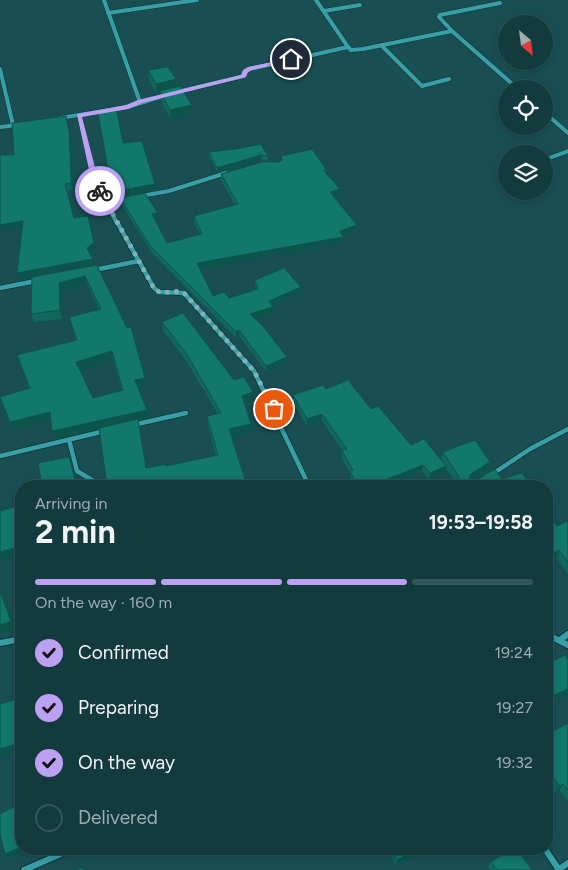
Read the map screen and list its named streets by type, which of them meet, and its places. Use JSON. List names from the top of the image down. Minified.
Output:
{"north":"bottom right","page":{"heading":["2 min","Arriving in","19:53–19:58"],"bar":"On the way · 160 m","list":[["Confirmed","19:24"],["Preparing","19:27"],["On the way","19:32"],"Delivered"]}}
